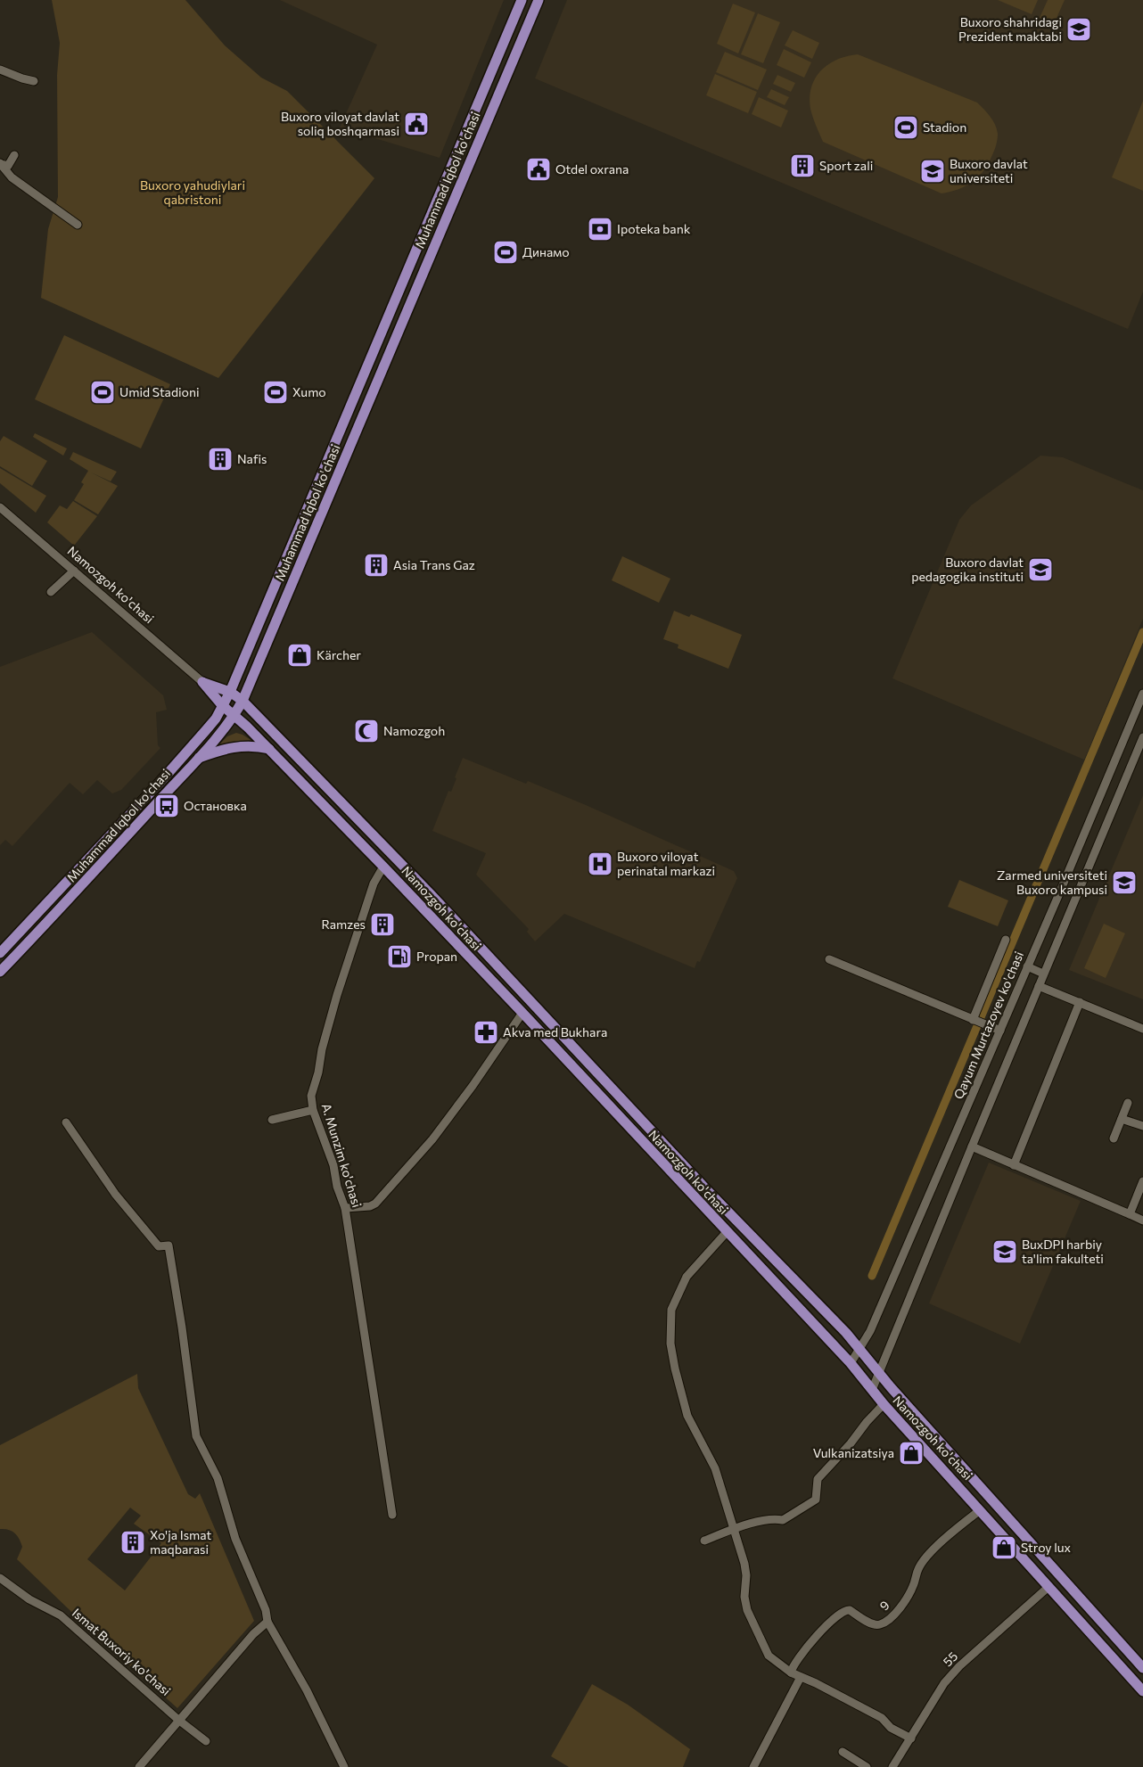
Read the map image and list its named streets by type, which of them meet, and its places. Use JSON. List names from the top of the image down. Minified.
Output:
{"streets":{"main road":["Muhammad Iqbol ko'chasi","Namozgoh ko'chasi"],"street":["Qayum Murtazoyev ko'chasi","A. Munzim ko'chasi","9","Ismat Buxoriy ko'chasi","55"]},"crossings":[["Muhammad Iqbol ko'chasi","Namozgoh ko'chasi"],["Namozgoh ko'chasi","Qayum Murtazoyev ko'chasi"],["Namozgoh ko'chasi","A. Munzim ko'chasi"],["Namozgoh ko'chasi","9"],["Namozgoh ko'chasi","55"]],"parks":["Buxoro yahudiylari qabristoni"],"places":{"school or university":["Buxoro shahridagi Prezident maktabi","Buxoro davlat universiteti","Buxoro davlat pedagogika instituti","Zarmed universiteti Buxoro kampusi","BuxDPI harbiy ta'lim fakulteti"],"public building":["Buxoro viloyat davlat soliq boshqarmasi","Otdel oxrana"],"sports":["Stadion","Динамо","Umid Stadioni","Xumo"],"building":["Sport zali","Nafis","Asia Trans Gaz","Ramzes","Xo'ja Ismat maqbarasi"],"bank":["Ipoteka bank"],"shop":["Kärcher","Vulkanizatsiya","Stroy lux"],"mosque":["Namozgoh"],"bus stop":["Остановка"],"hospital":["Buxoro viloyat perinatal markazi"],"fuel station":["Propan"],"pharmacy":["Akva med Bukhara"]}}
